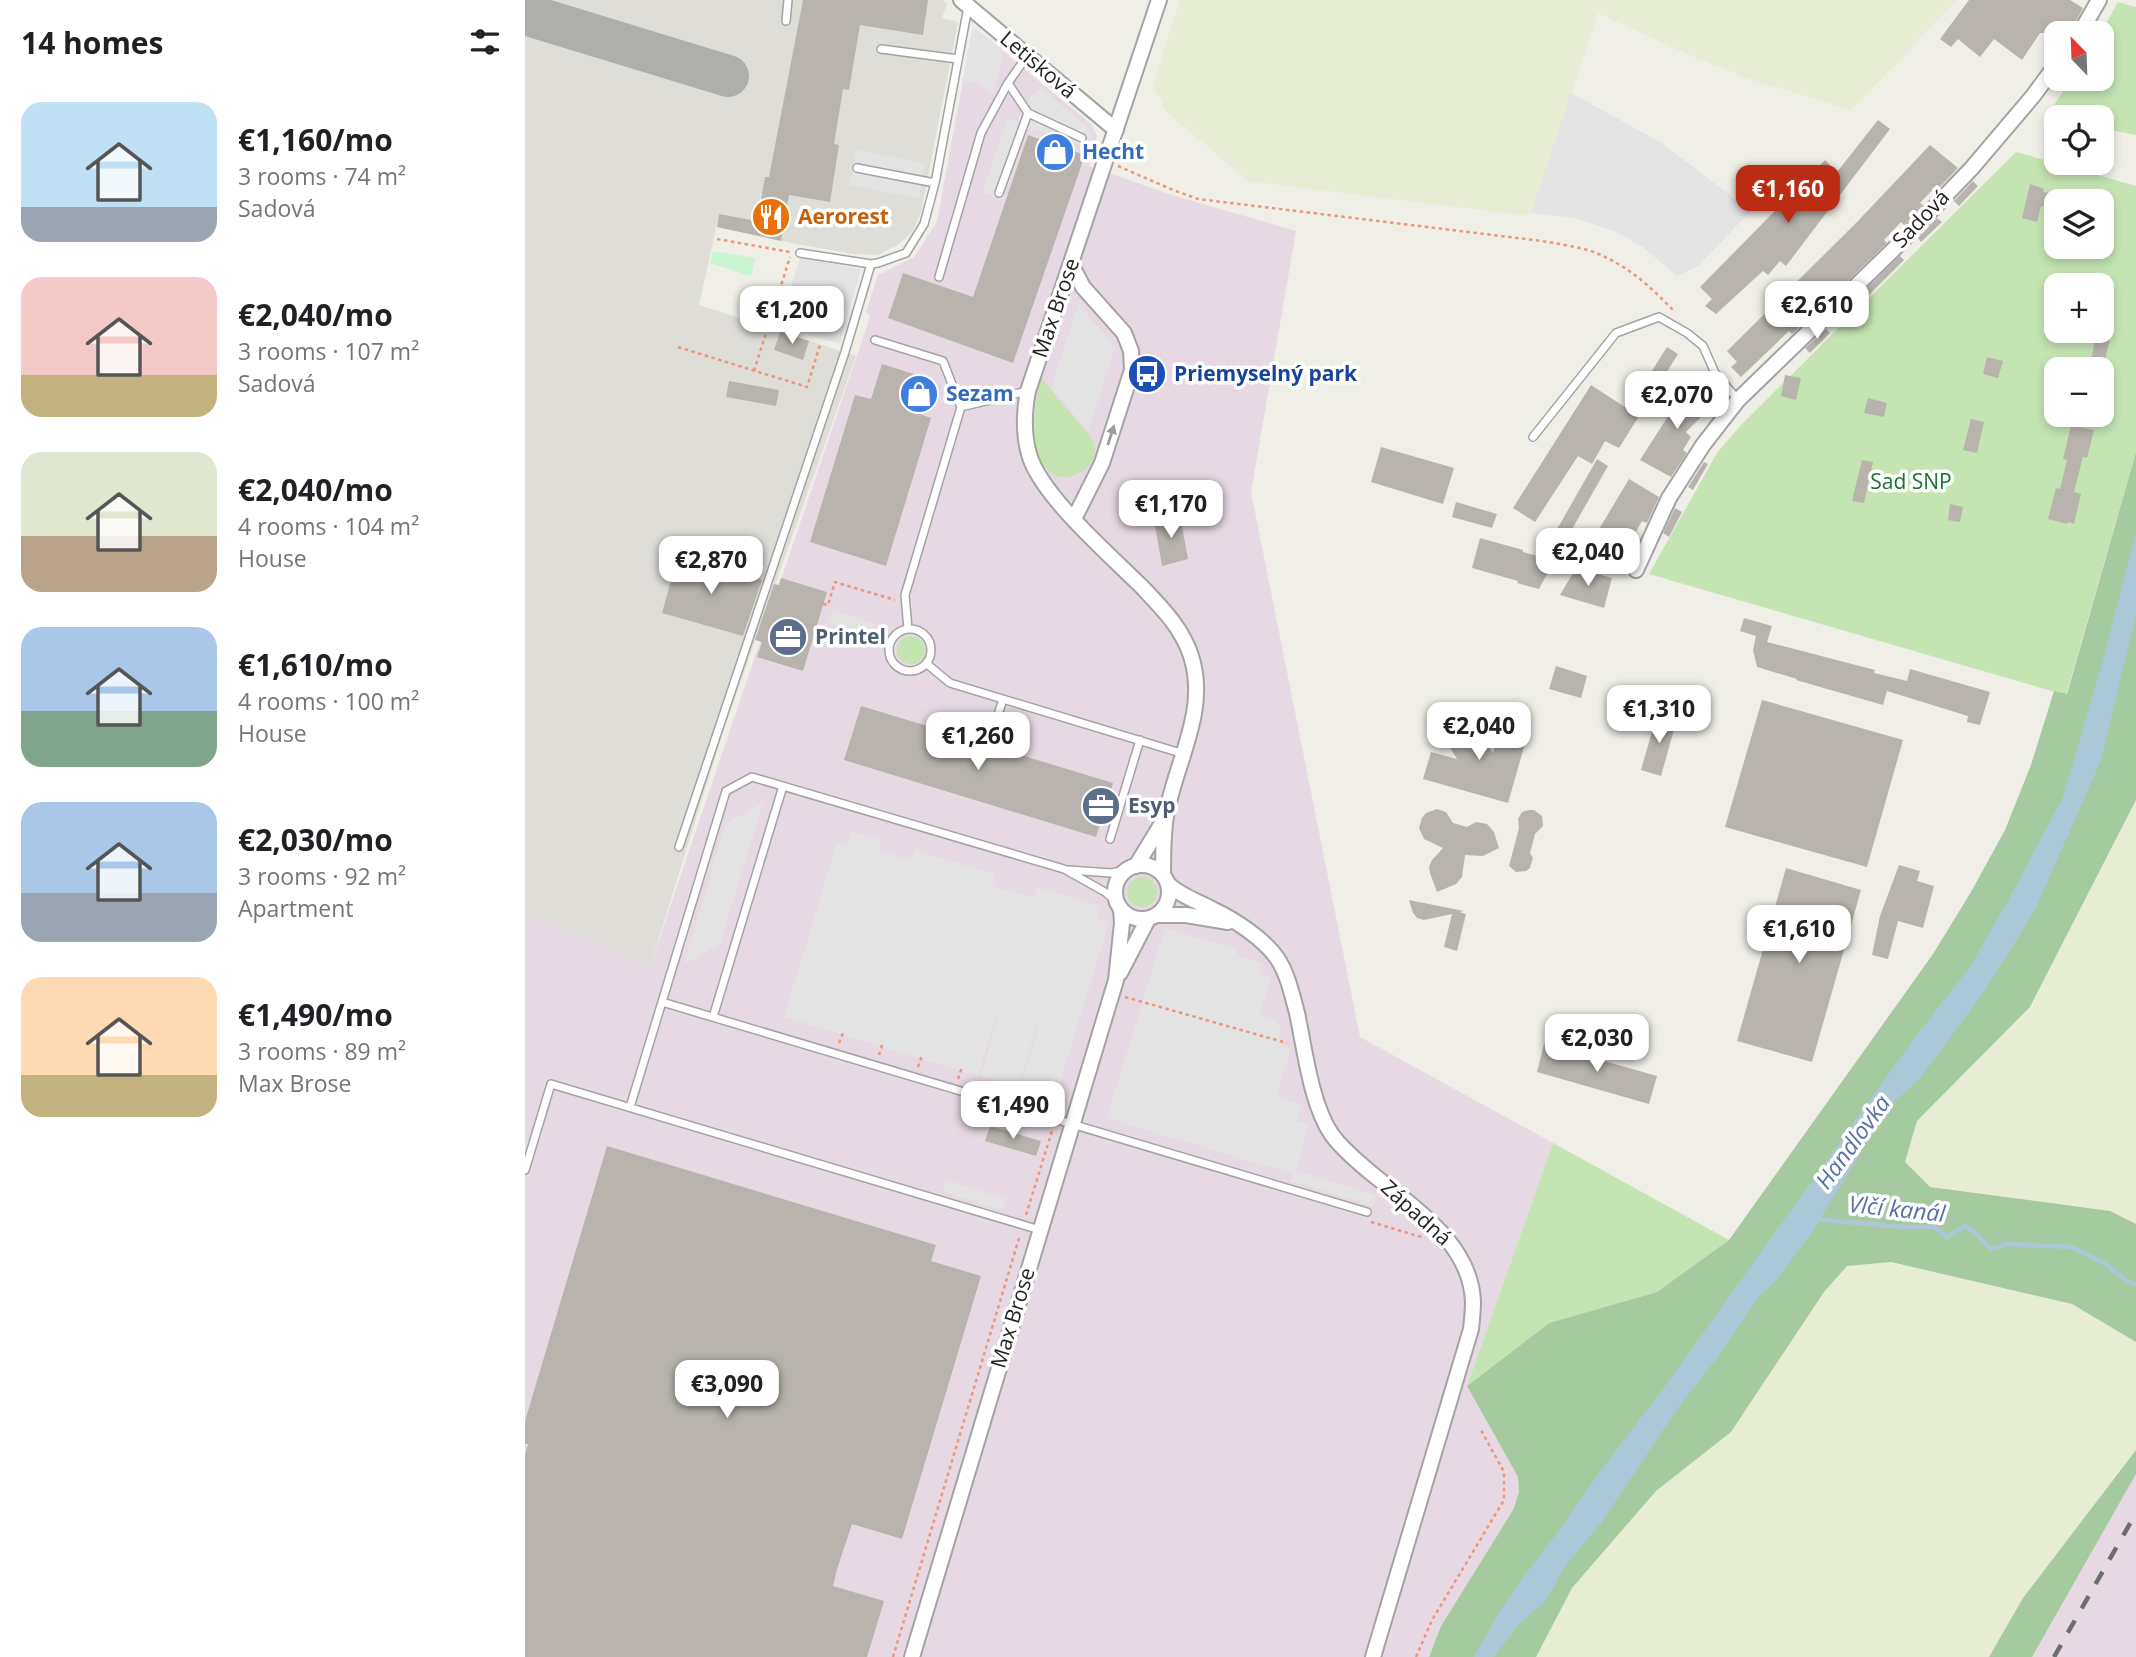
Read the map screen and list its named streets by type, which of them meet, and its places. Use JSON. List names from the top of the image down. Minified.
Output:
{"streets":{"street":["Letisková","Sadová","Max Brose","Západná"]},"crossings":[["Letisková","Max Brose"],["Max Brose","Západná"]],"water":["Handlovka","Vlčí kanál"],"parks":["Sad SNP"],"places":{"shop":["Hecht","Sezam"],"restaurant":["Aerorest"],"bus stop":["Priemyselný park"],"office":["Printel","Esyp"]},"north":"top left","page":{"heading":"14 homes","map_buttons":["+","−"],"list":[{"name":"€1,160/mo","note":"3 rooms · 74 m² · Sadová"},{"name":"€2,040/mo","note":"3 rooms · 107 m² · Sadová"},{"name":"€2,040/mo","note":"4 rooms · 104 m² · House"},{"name":"€1,610/mo","note":"4 rooms · 100 m² · House"},{"name":"€2,030/mo","note":"3 rooms · 92 m² · Apartment"},{"name":"€1,490/mo","note":"3 rooms · 89 m² · Max Brose"}],"price":["€1,160","€2,610","€1,200","€2,070","€1,170","€2,040","€2,870","€1,310","€2,040","€1,260","€1,610","€2,030","€1,490","€3,090"]}}
